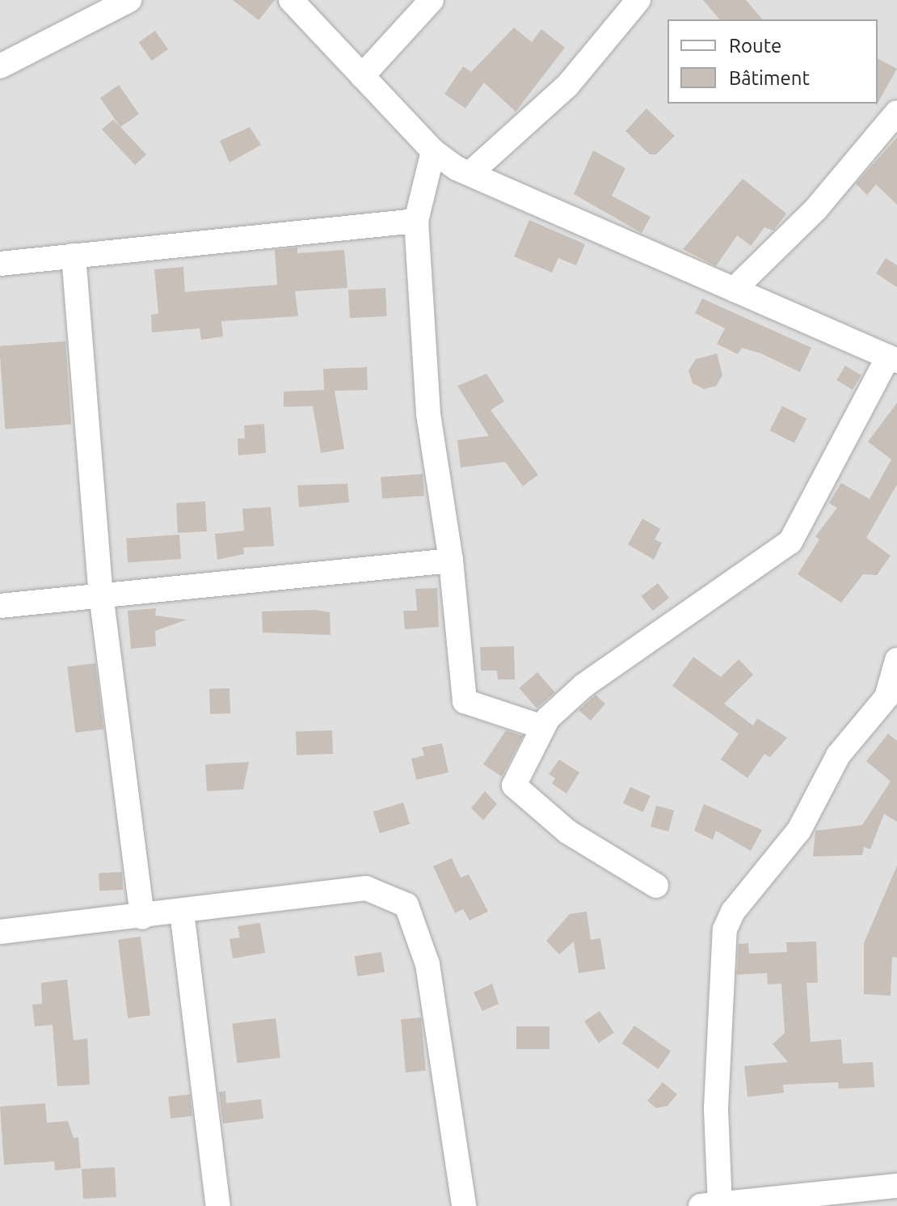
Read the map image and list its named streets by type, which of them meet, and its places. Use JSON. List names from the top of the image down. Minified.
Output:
{"legend":["Route","Bâtiment"]}
